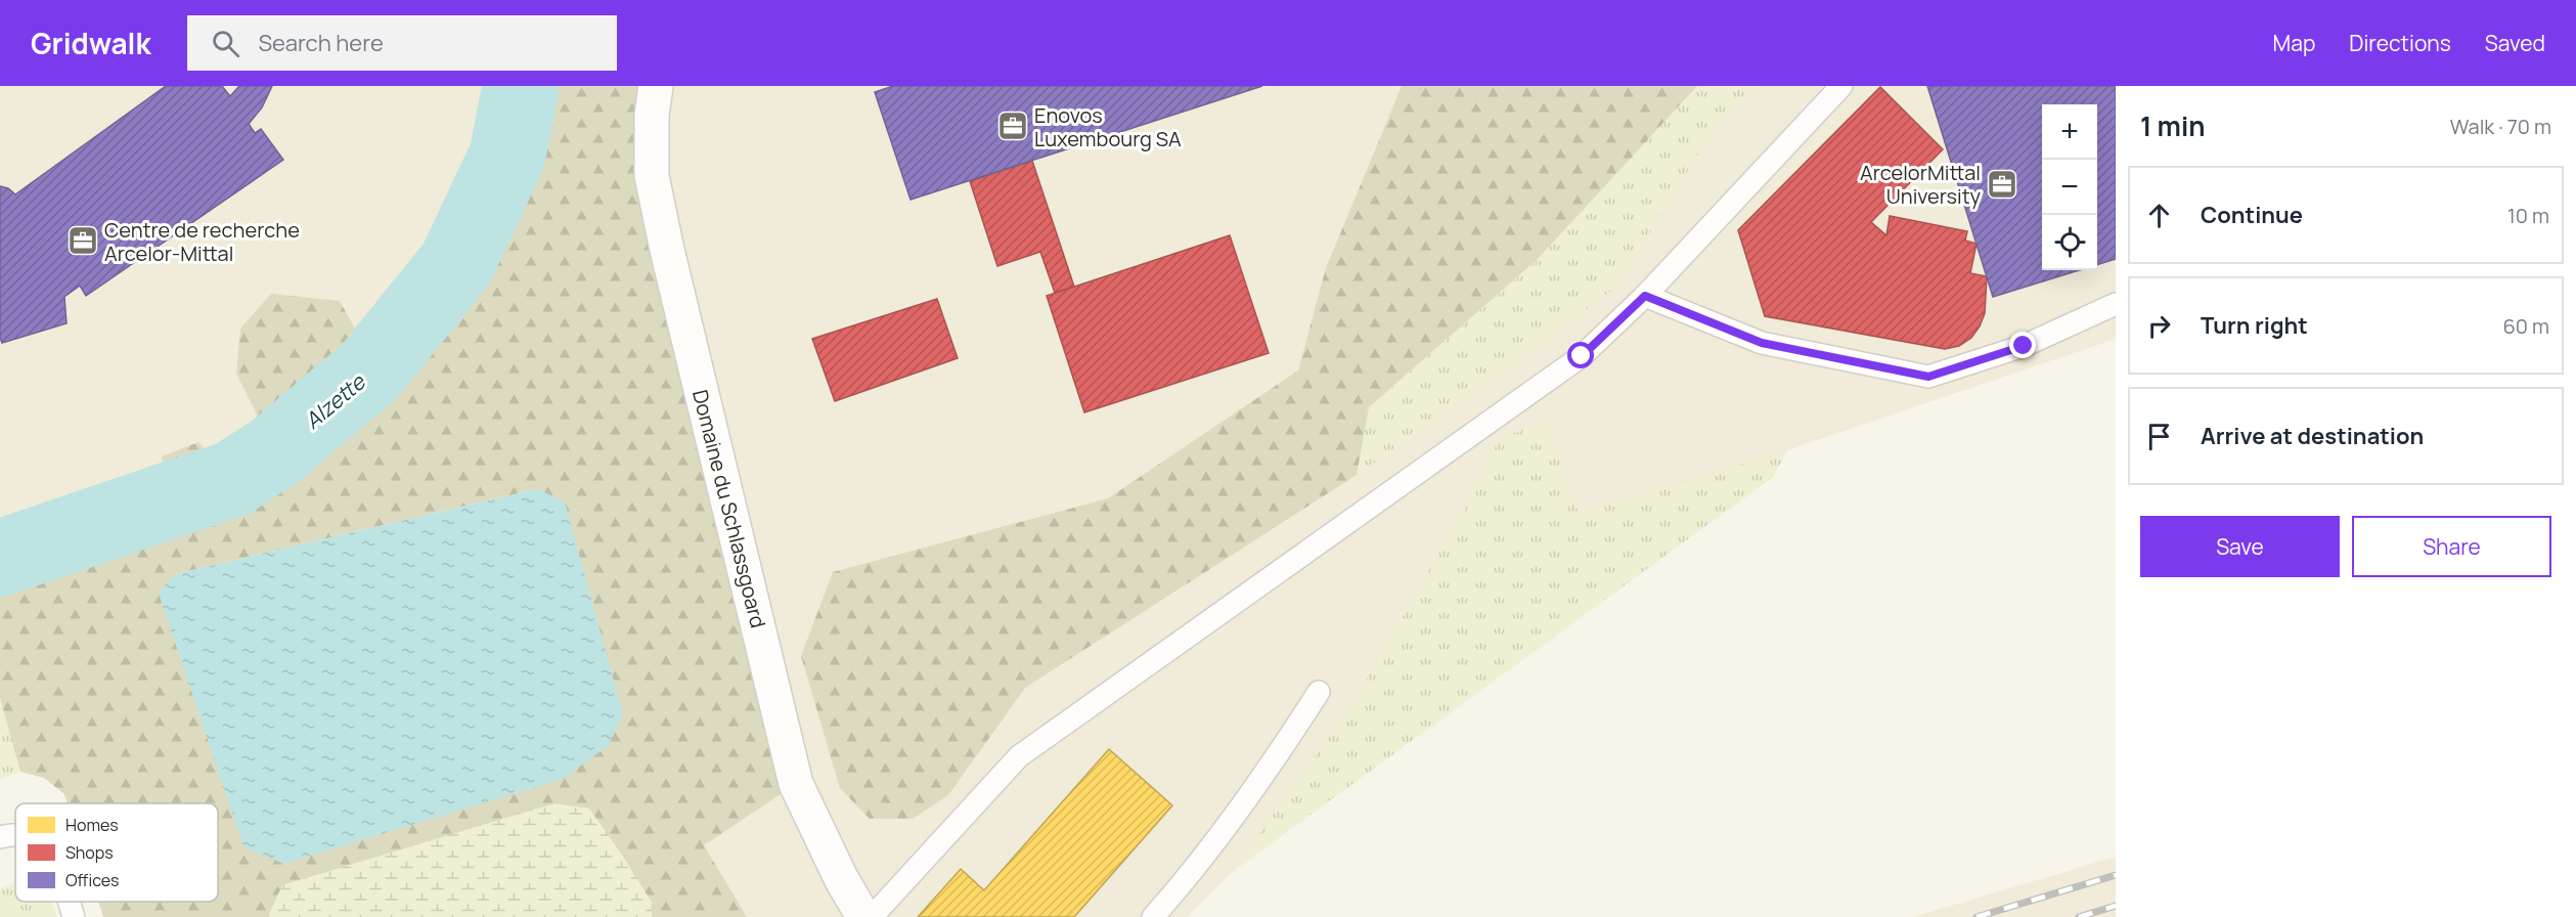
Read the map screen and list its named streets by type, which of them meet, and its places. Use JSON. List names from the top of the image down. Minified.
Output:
{"streets":{"street":["Domaine du Schlassgoard"]},"water":["Alzette"],"places":{"office":["Enovos Luxembourg SA","ArcelorMittal University","Centre de recherche Arcelor-Mittal"]},"legend":["Homes","Shops","Offices"],"page":{"header":"Gridwalk","search":"Search here","nav":["Map","Directions","Saved"],"heading":["1 min","Walk · 70 m"],"map_buttons":["+","−"],"list":[["Continue","10 m"],["Turn right","60 m"],"Arrive at destination"],"buttons":["Save","Share"]}}
